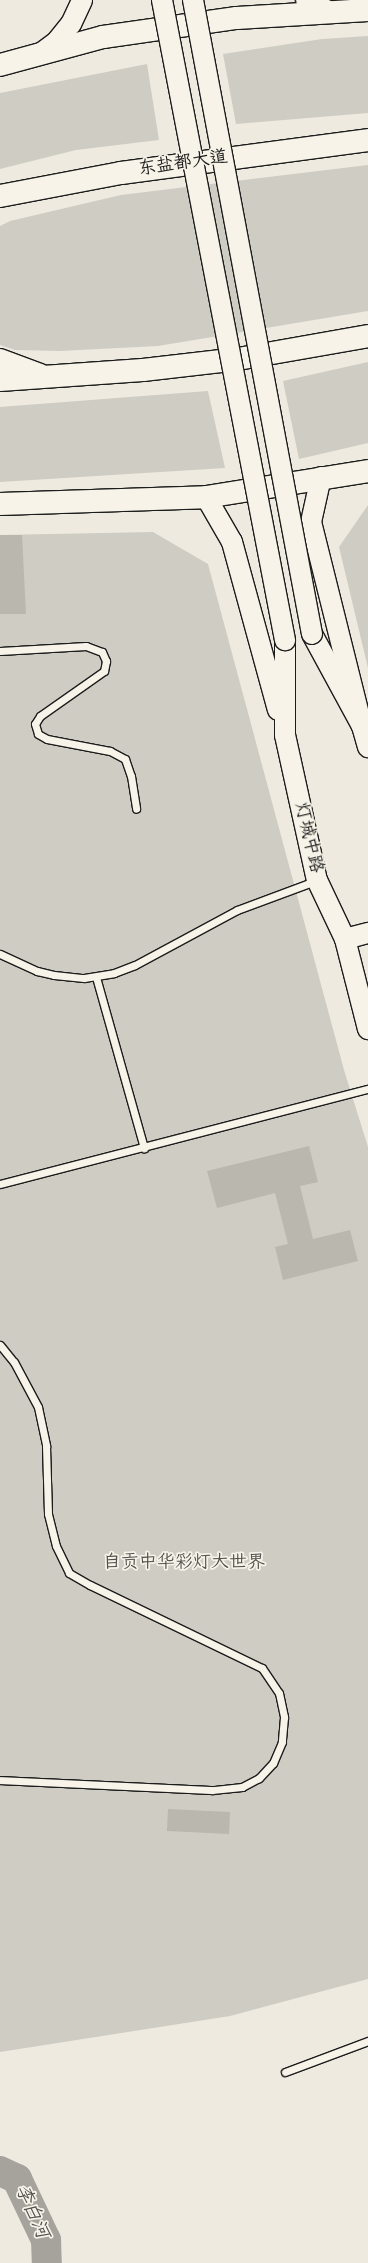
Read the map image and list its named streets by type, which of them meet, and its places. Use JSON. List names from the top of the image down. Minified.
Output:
{"streets":{"highway":["东盐都大道"],"main road":["灯城中路"]},"water":["李白河"],"parks":["自贡中华彩灯大世界"]}
